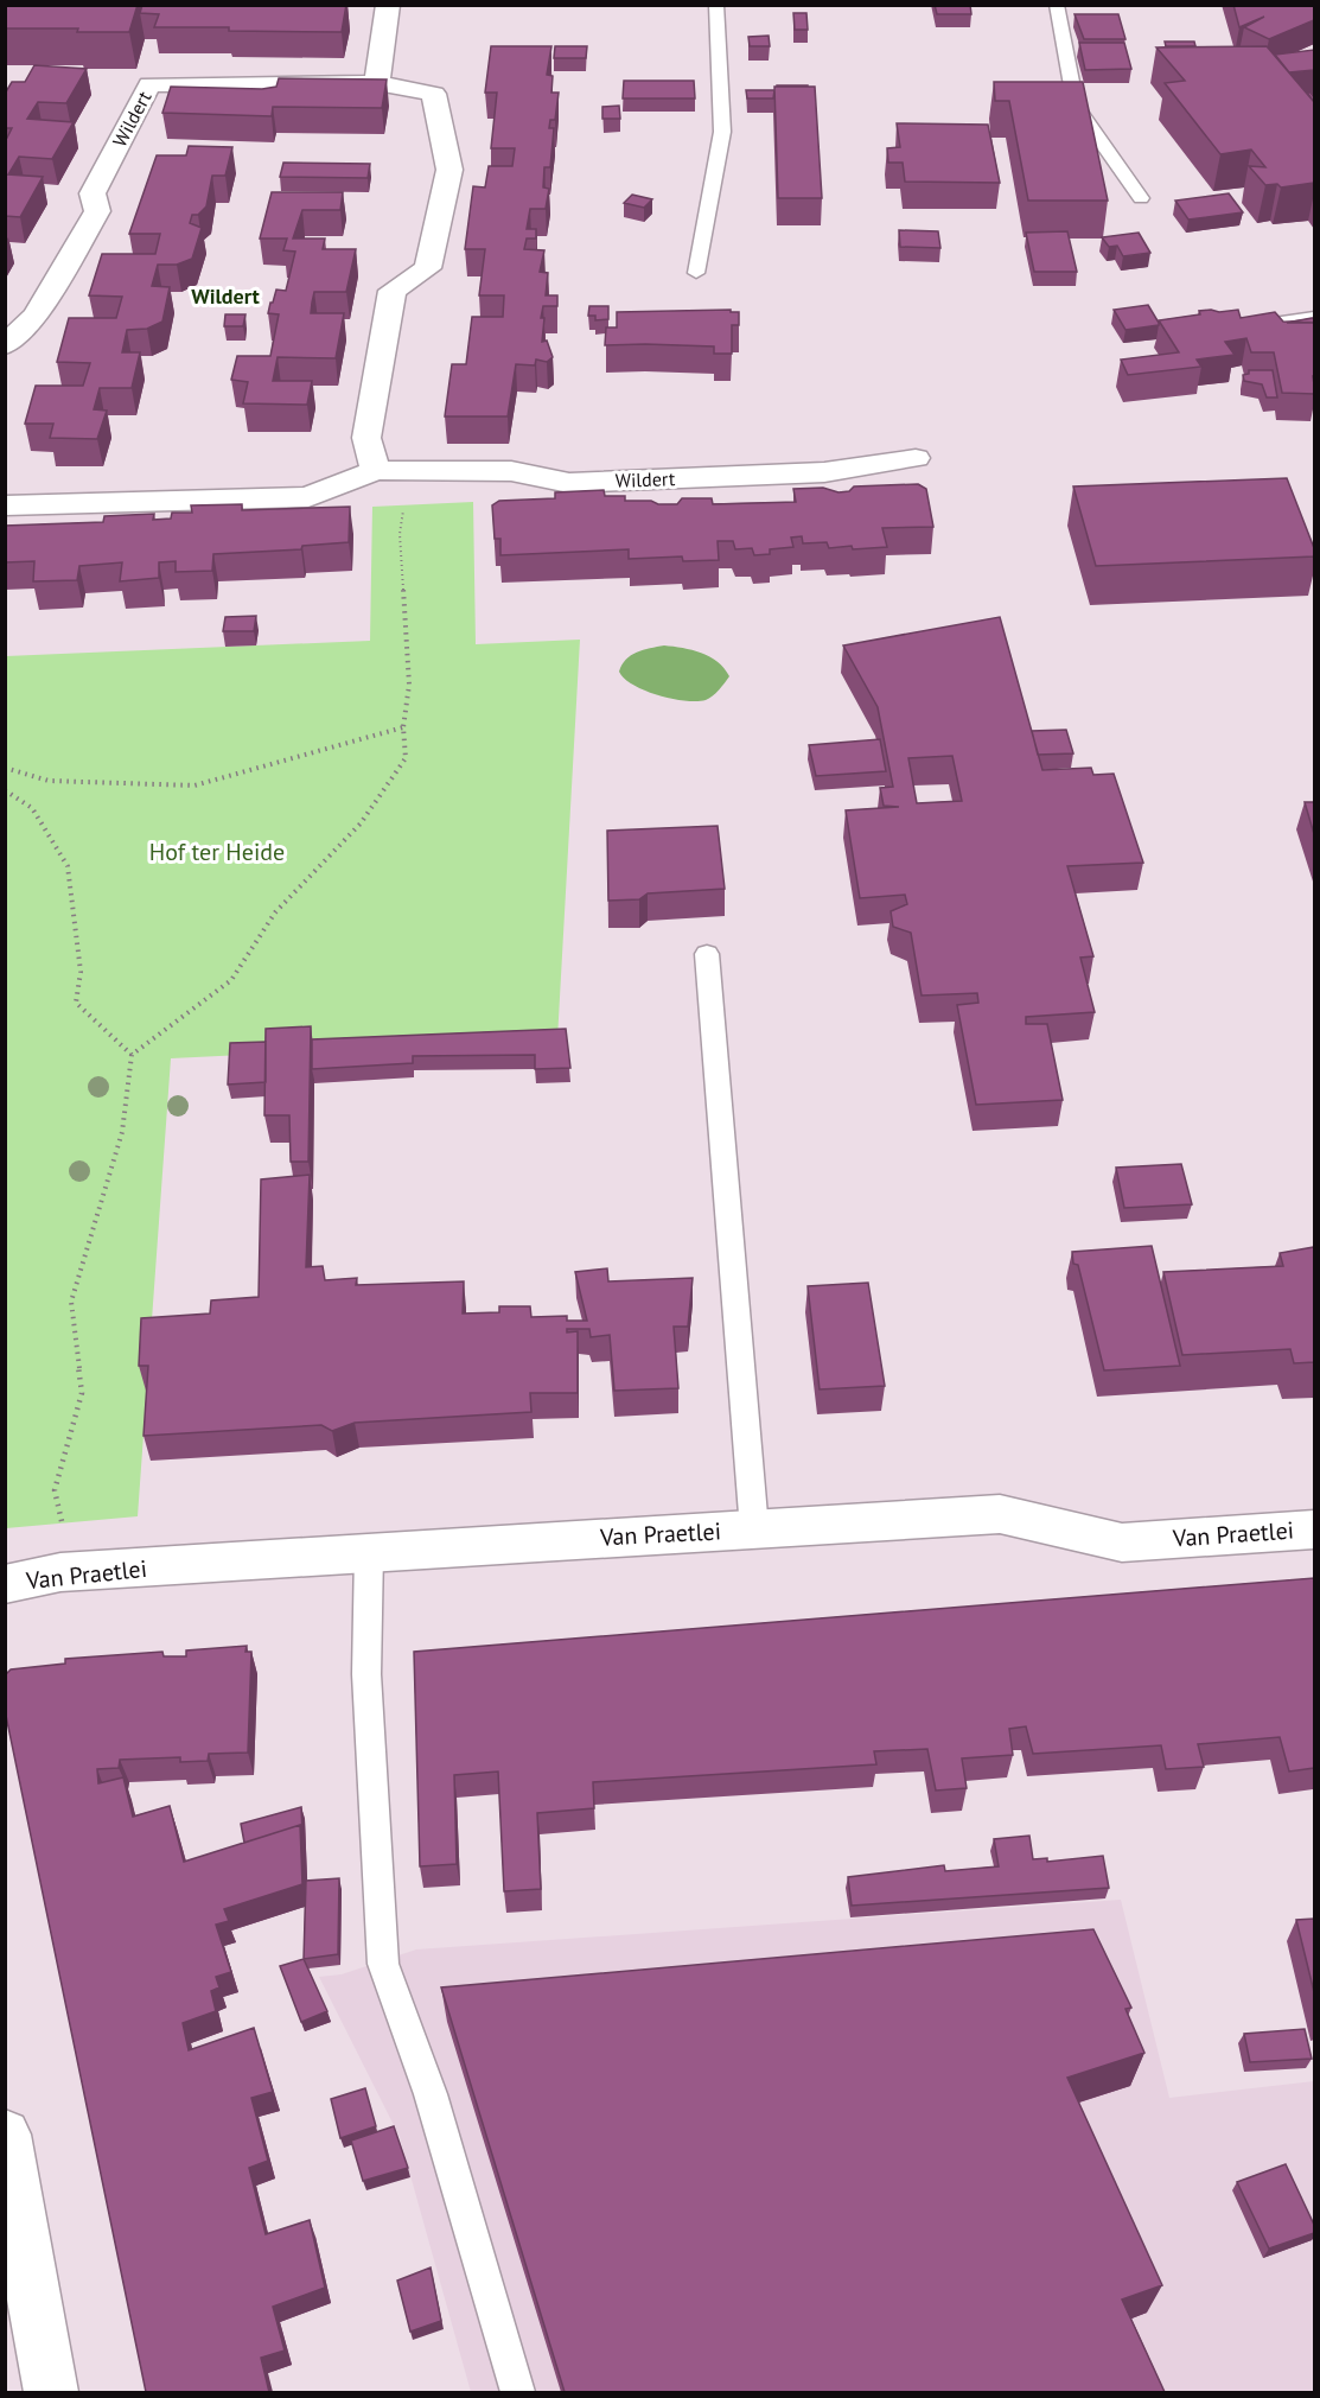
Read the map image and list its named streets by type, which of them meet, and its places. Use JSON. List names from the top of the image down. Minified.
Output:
{"streets":{"street":["Wildert","Van Praetlei"]},"districts":["Wildert"],"parks":["Hof ter Heide"]}
